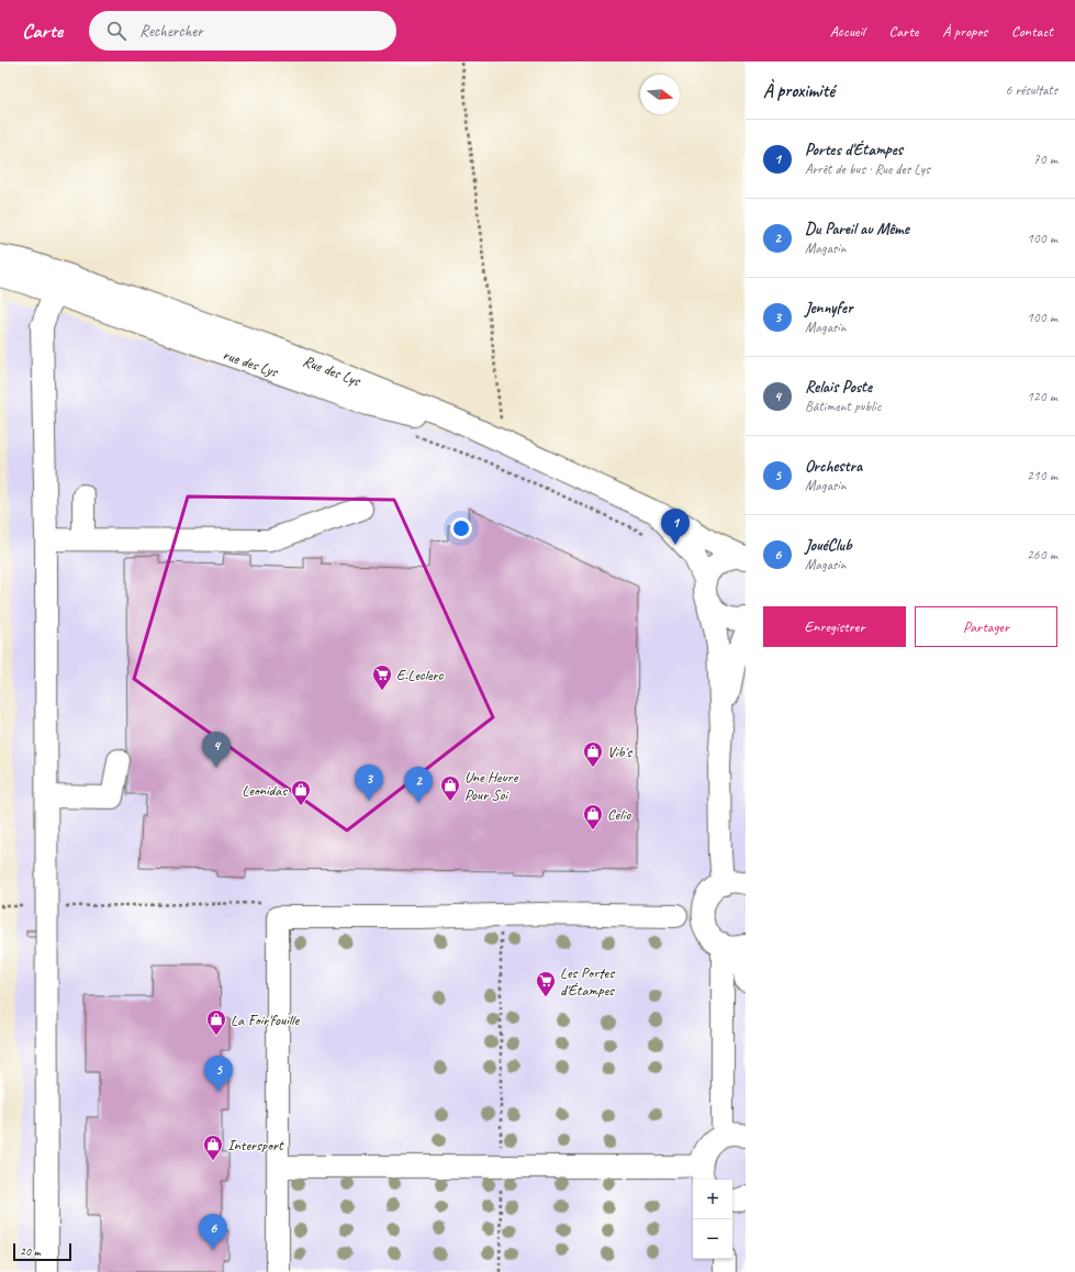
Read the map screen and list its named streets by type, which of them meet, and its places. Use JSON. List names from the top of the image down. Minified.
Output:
{"streets":{"street":["rue des Lys","Rue des Lys"]},"crossings":[["rue des Lys","Rue des Lys"]],"places":{"supermarket":["E.Leclerc","Les Portes d'Étampes"],"shop":["Vib's","Une Heure Pour Soi","Leonidas","Celio","La Foir'fouille","Intersport"]},"scale_bar":"20 m","north":"right","page":{"header":"Carte","search":"Rechercher","nav":["Accueil","Carte","À propos","Contact"],"heading":["À proximité","6 résultats"],"list":[{"mark":"1","name":"Portes d'Étampes","note":"Arrêt de bus · Rue des Lys","value":"70 m"},{"mark":"2","name":"Du Pareil au Même","note":"Magasin","value":"100 m"},{"mark":"3","name":"Jennyfer","note":"Magasin","value":"100 m"},{"mark":"4","name":"Relais Poste","note":"Bâtiment public","value":"120 m"},{"mark":"5","name":"Orchestra","note":"Magasin","value":"210 m"},{"mark":"6","name":"JouéClub","note":"Magasin","value":"260 m"}],"pins":["1","4","3","2","5","6"],"buttons":["Enregistrer","Partager"],"map_buttons":["+","−"],"scale":"20 m"}}
